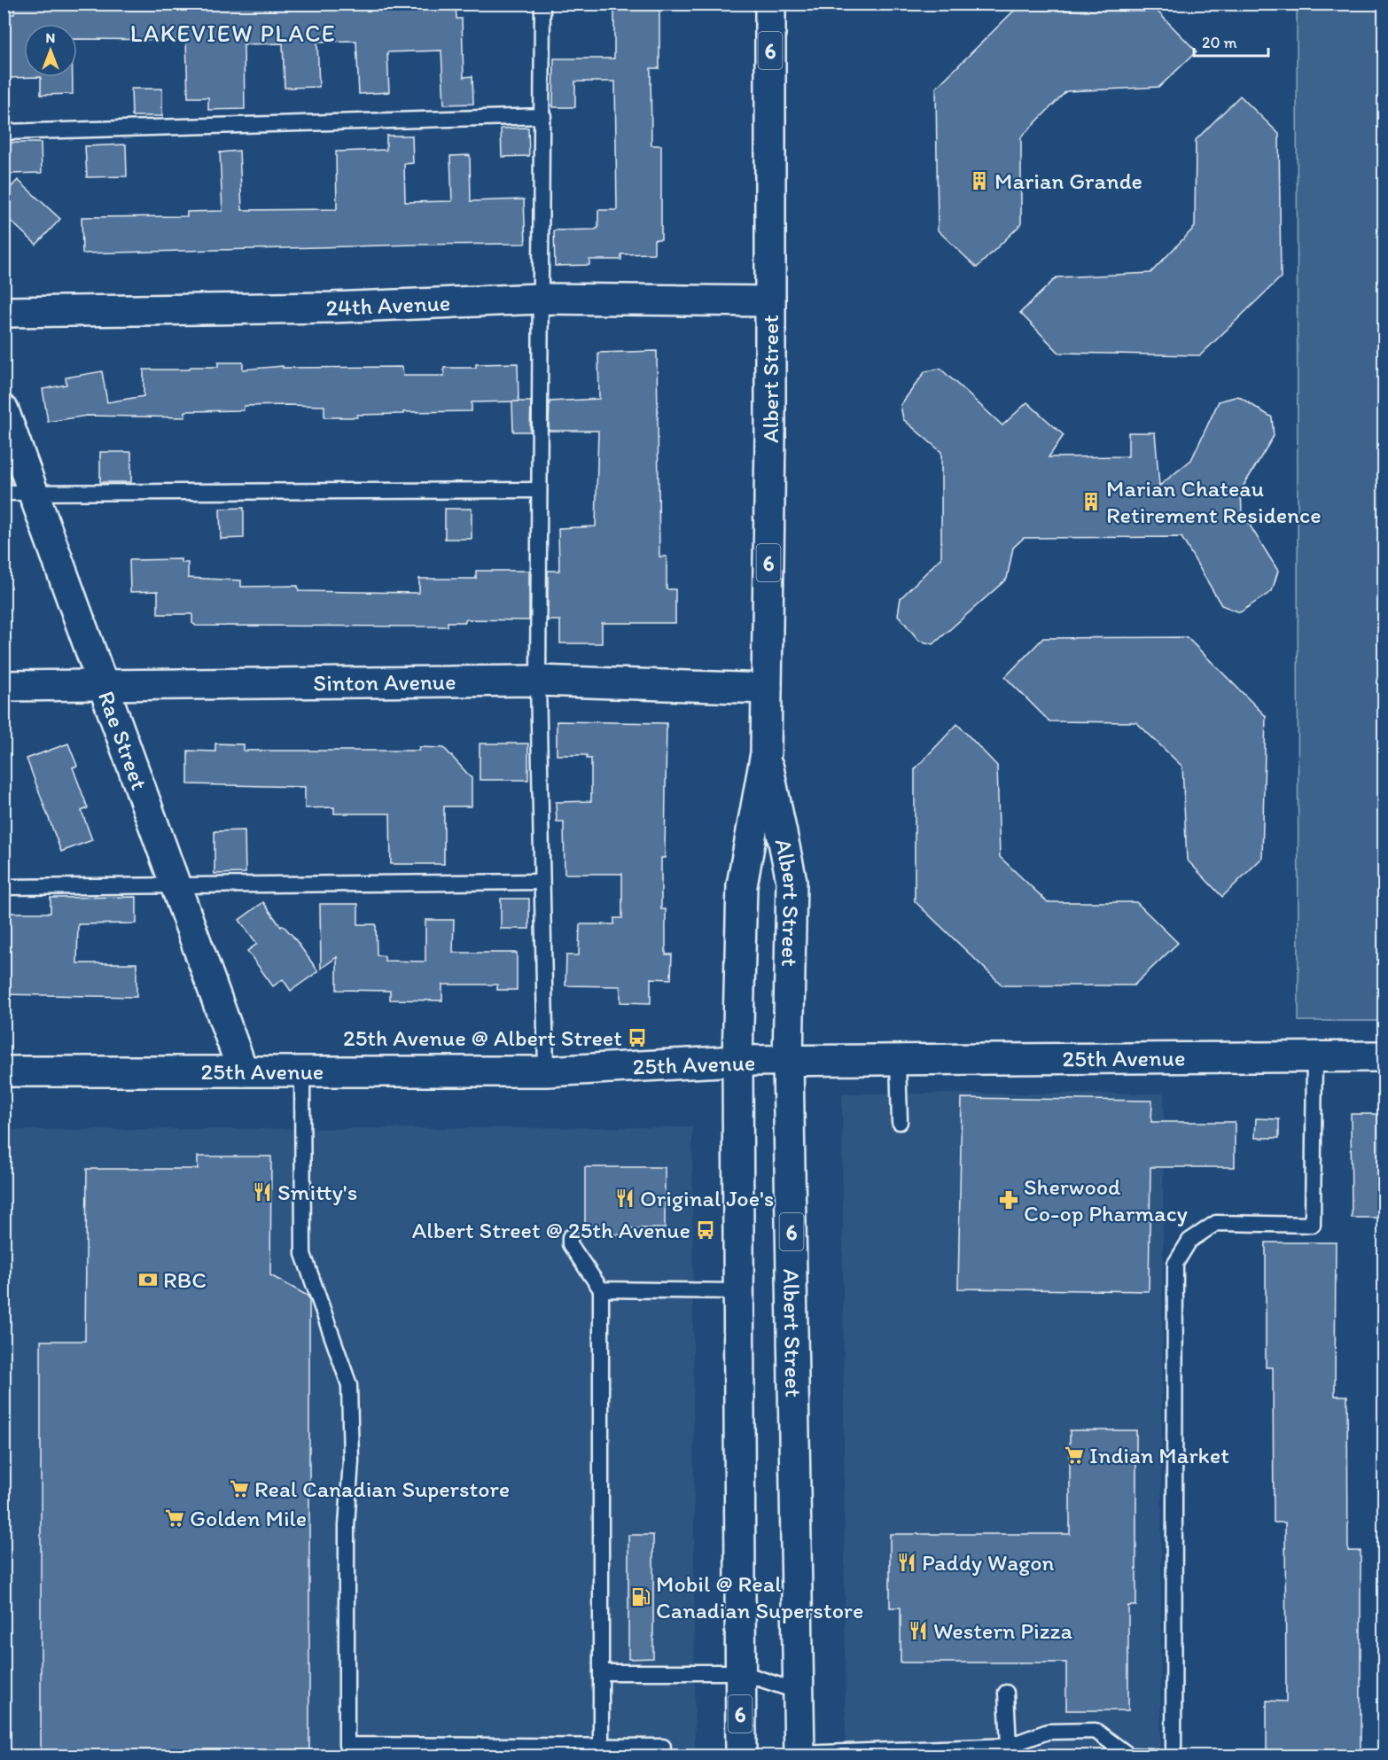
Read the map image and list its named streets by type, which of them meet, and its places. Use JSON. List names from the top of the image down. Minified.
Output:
{"streets":{"street":["6","24th Avenue","Albert Street","Sinton Avenue","Rae Street","25th Avenue"]},"crossings":[["24th Avenue","Albert Street"],["Albert Street","Sinton Avenue"],["Albert Street","25th Avenue"],["Sinton Avenue","Rae Street"],["Rae Street","25th Avenue"]],"districts":["LAKEVIEW PLACE"],"places":{"building":["Marian Grande","Marian Chateau Retirement Residence"],"bus stop":["25th Avenue @ Albert Street","Albert Street @ 25th Avenue"],"restaurant":["Smitty's","Original Joe's","Paddy Wagon","Western Pizza"],"pharmacy":["Sherwood Co-op Pharmacy"],"bank":["RBC"],"supermarket":["Indian Market","Real Canadian Superstore","Golden Mile"],"fuel station":["Mobil @ Real Canadian Superstore"]},"scale_bar":"20 m","north":"top"}
